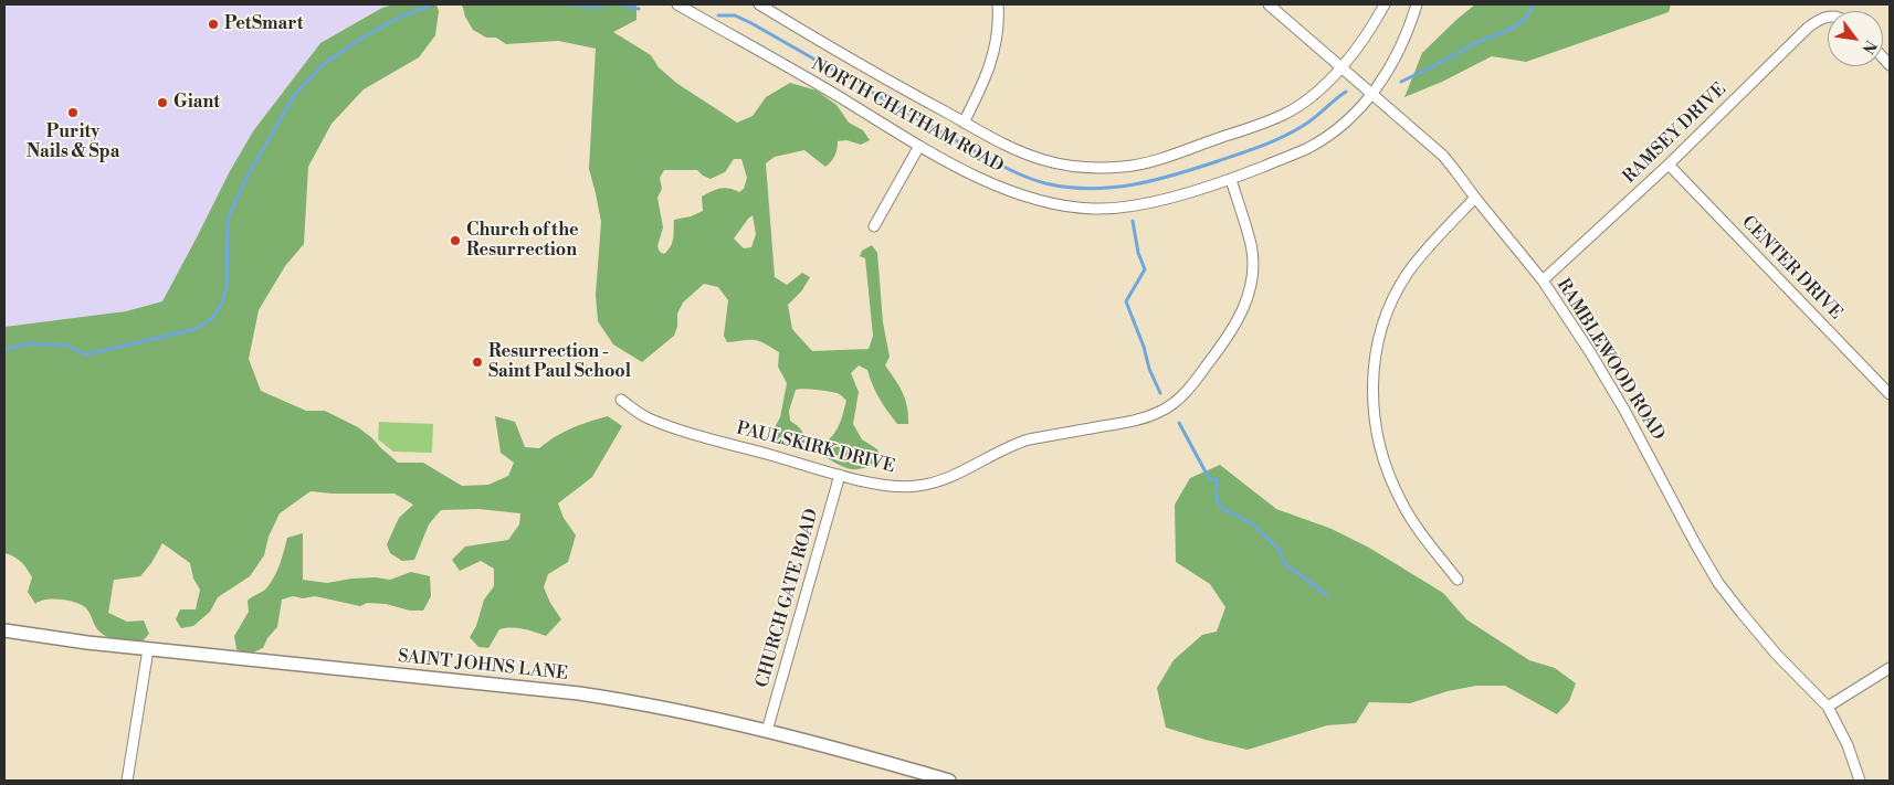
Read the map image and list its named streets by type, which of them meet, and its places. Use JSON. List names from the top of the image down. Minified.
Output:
{"streets":{"street":["NORTH CHATHAM ROAD","RAMSEY DRIVE","CENTER DRIVE","RAMBLEWOOD ROAD","PAULSKIRK DRIVE","CHURCH GATE ROAD","SAINT JOHNS LANE"]},"crossings":[["NORTH CHATHAM ROAD","RAMBLEWOOD ROAD"],["NORTH CHATHAM ROAD","PAULSKIRK DRIVE"],["RAMSEY DRIVE","CENTER DRIVE"],["RAMSEY DRIVE","RAMBLEWOOD ROAD"],["PAULSKIRK DRIVE","CHURCH GATE ROAD"],["CHURCH GATE ROAD","SAINT JOHNS LANE"]],"places":["PetSmart","Giant","Purity Nails & Spa","Church of the Resurrection","Resurrection - Saint Paul School"],"north":"bottom right"}
